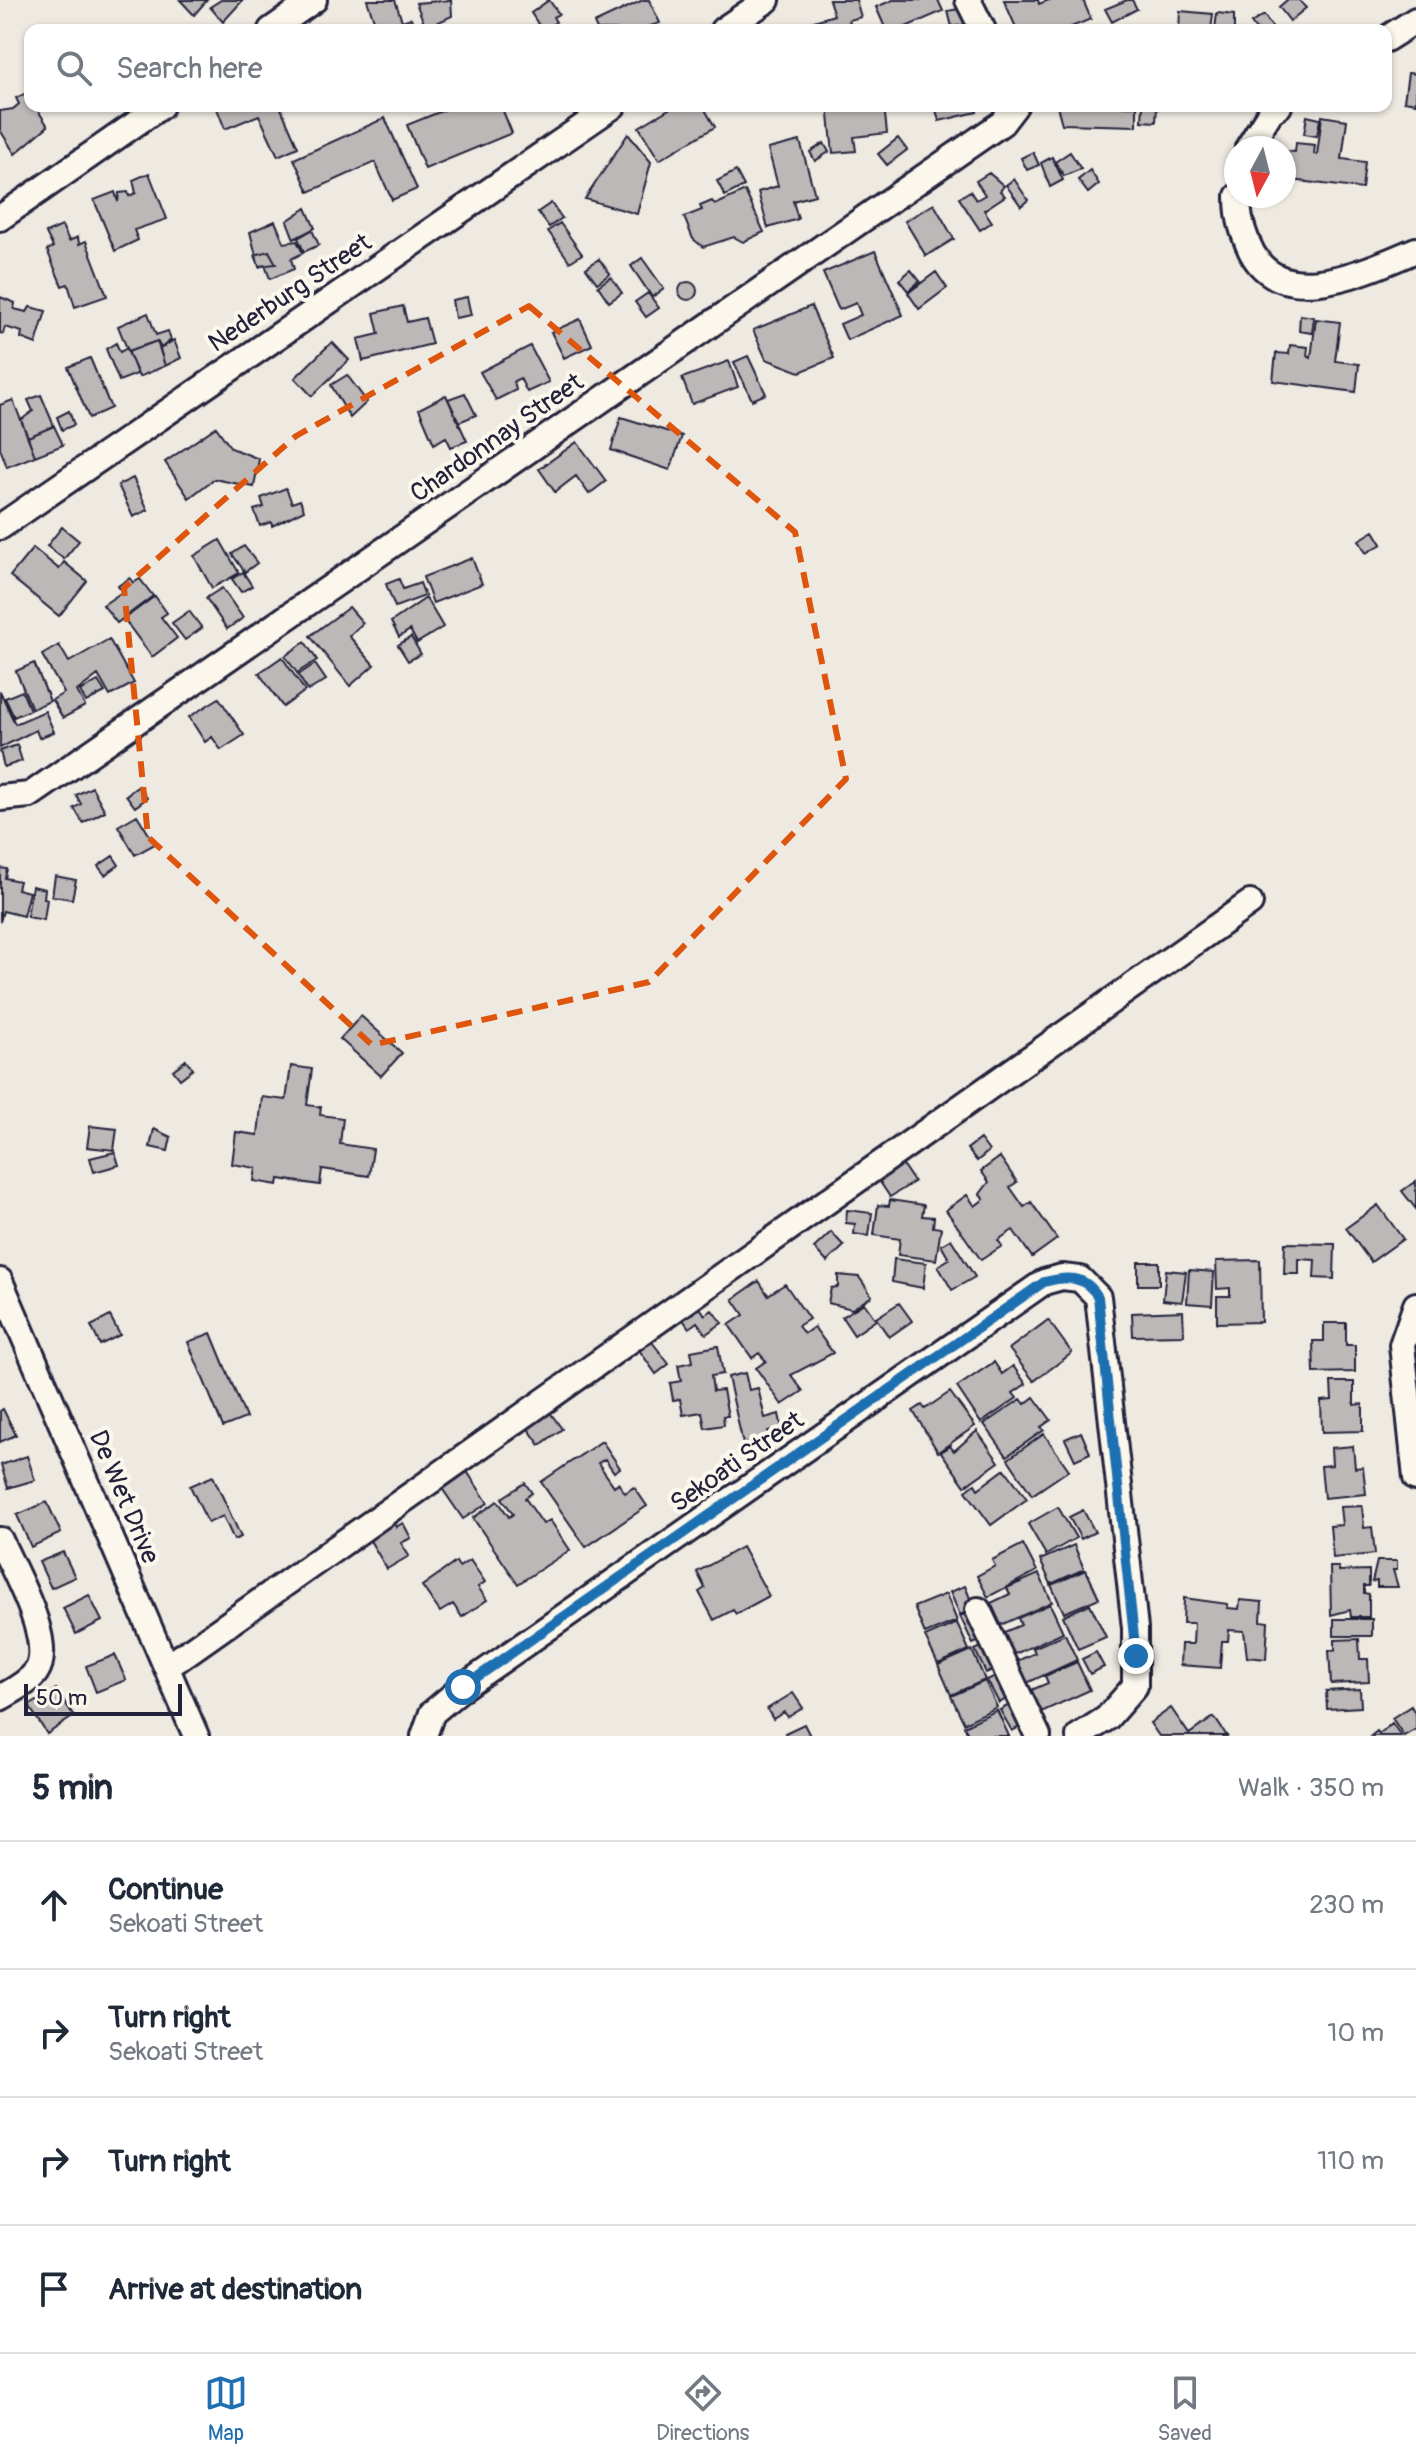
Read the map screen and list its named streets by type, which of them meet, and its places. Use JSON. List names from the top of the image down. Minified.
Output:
{"streets":{"street":["Nederburg Street","Chardonnay Street","Sekoati Street","De Wet Drive"]},"scale_bar":"50 m","north":"bottom","page":{"search":"Search here","scale":"50 m","heading":["5 min","Walk · 350 m"],"list":[["Continue","Sekoati Street","230 m"],["Turn right","Sekoati Street","10 m"],["Turn right","110 m"],"Arrive at destination"],"nav":["Map","Directions","Saved"]}}
